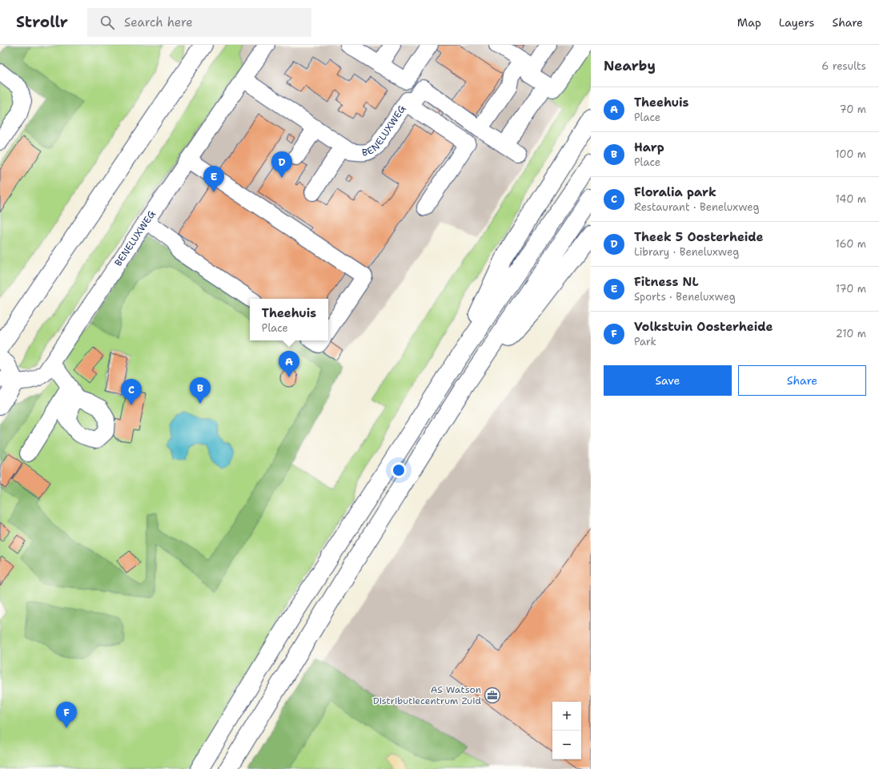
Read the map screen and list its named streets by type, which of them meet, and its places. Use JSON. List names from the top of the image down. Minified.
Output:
{"streets":{"street":["BENELUXWEG"]},"places":{"office":["AS Watson Distributiecentrum Zuid"]},"page":{"header":"Strollr","search":"Search here","nav":["Map","Layers","Share"],"heading":["Nearby","6 results"],"list":[{"mark":"A","name":"Theehuis","note":"Place","value":"70 m"},{"mark":"B","name":"Harp","note":"Place","value":"100 m"},{"mark":"C","name":"Floralia park","note":"Restaurant · Beneluxweg","value":"140 m"},{"mark":"D","name":"Theek 5 Oosterheide","note":"Library · Beneluxweg","value":"160 m"},{"mark":"E","name":"Fitness NL","note":"Sports · Beneluxweg","value":"170 m"},{"mark":"F","name":"Volkstuin Oosterheide","note":"Park","value":"210 m"}],"pins":["D","E","A","B","C","F"],"popup":["Theehuis","Place"],"buttons":["Save","Share"],"map_buttons":["+","−"]}}
